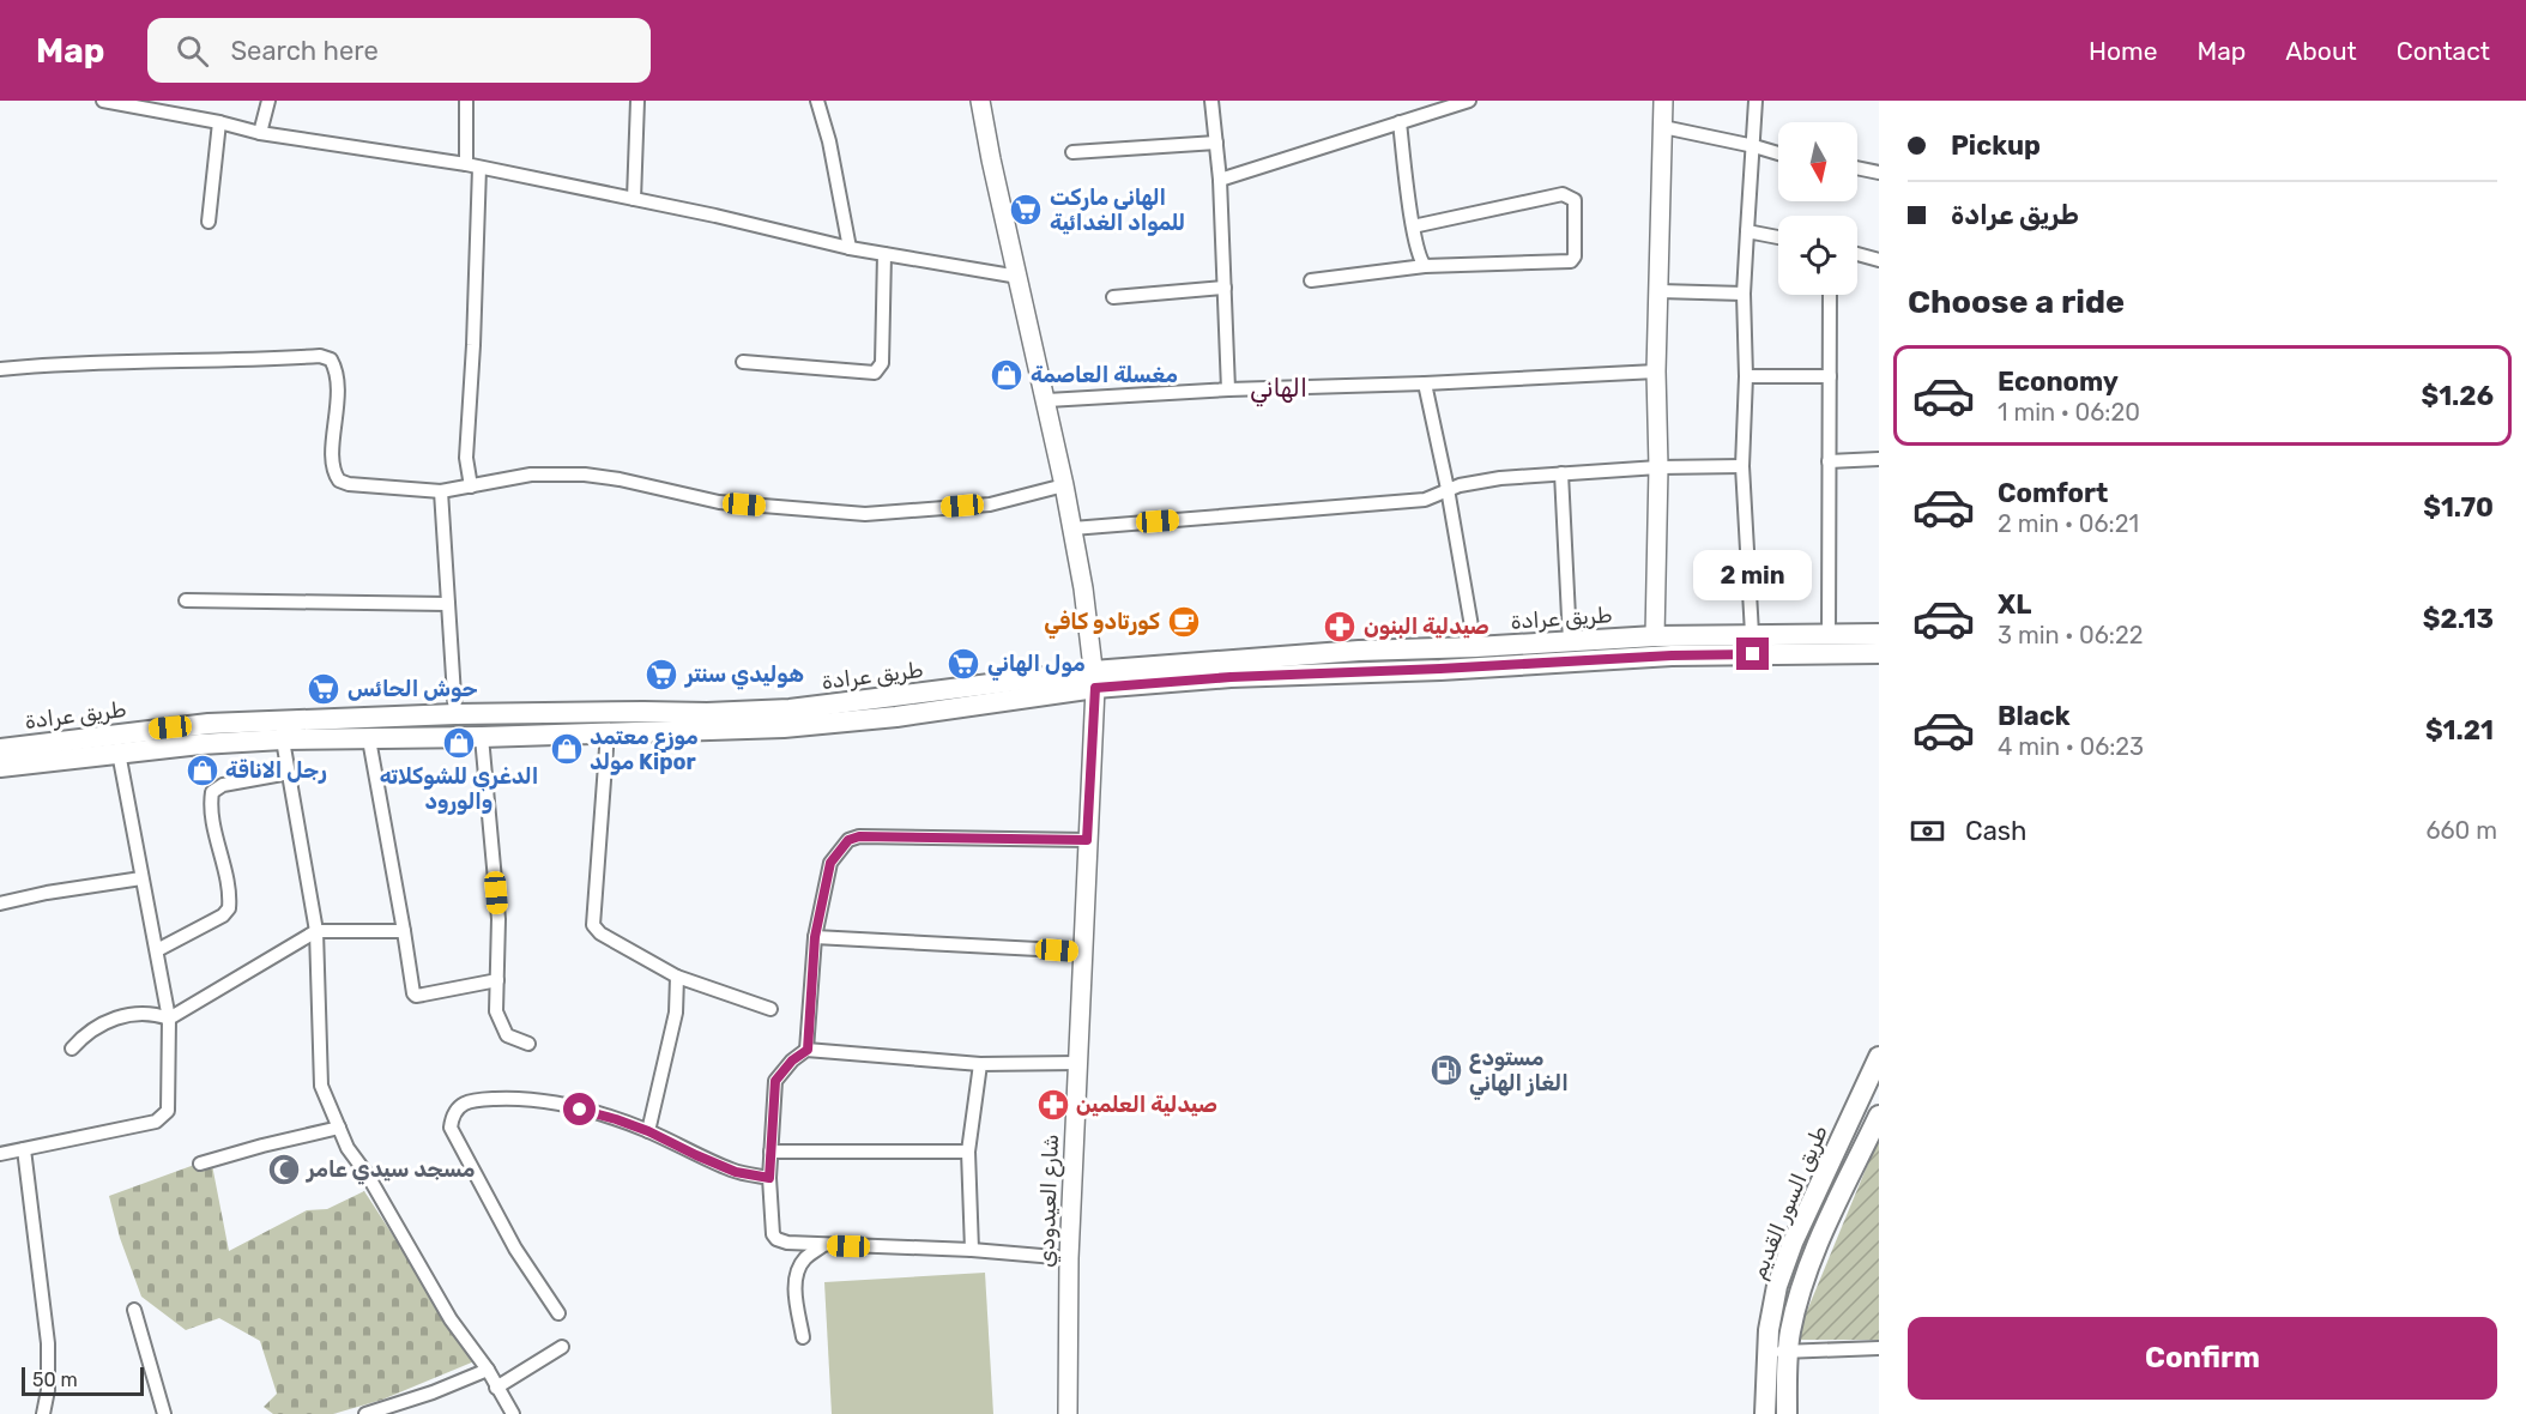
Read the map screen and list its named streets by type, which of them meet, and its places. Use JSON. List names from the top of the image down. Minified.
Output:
{"streets":{"main road":["طريق عرادة","طريق السور القديم"],"street":["شارع العيدودي"]},"crossings":[["طريق عرادة","شارع العيدودي"]],"districts":["الهاني"],"places":{"supermarket":["الهاني ماركت للمواد الغدائية","مول الهاني","هوليدي سنتر","حوش الحائس"],"shop":["مغسلة العاصمة","الدغري للشوكلاته والورود","موزع معتمد مولد Kipor","رجل الاناقة"],"cafe":["كورتادو كافي"],"pharmacy":["صيدلية البنون","صيدلية العلمين"],"fuel station":["مستودع الغاز الهاني"],"mosque":["مسجد سيدي عامر"]},"scale_bar":"50 m","north":"bottom","page":{"header":"Map","search":"Search here","nav":["Home","Map","About","Contact"],"banner":["Pickup","طريق عرادة"],"heading":"Choose a ride","list":[{"name":"Economy","note":"1 min · 06:20","value":"$1.26"},{"name":"Comfort","note":"2 min · 06:21","value":"$1.70"},{"name":"XL","note":"3 min · 06:22","value":"$2.13"},{"name":"Black","note":"4 min · 06:23","value":"$1.21"}],"bubble":"2 min","pay":["Cash","660 m"],"buttons":"Confirm","scale":"50 m"}}
